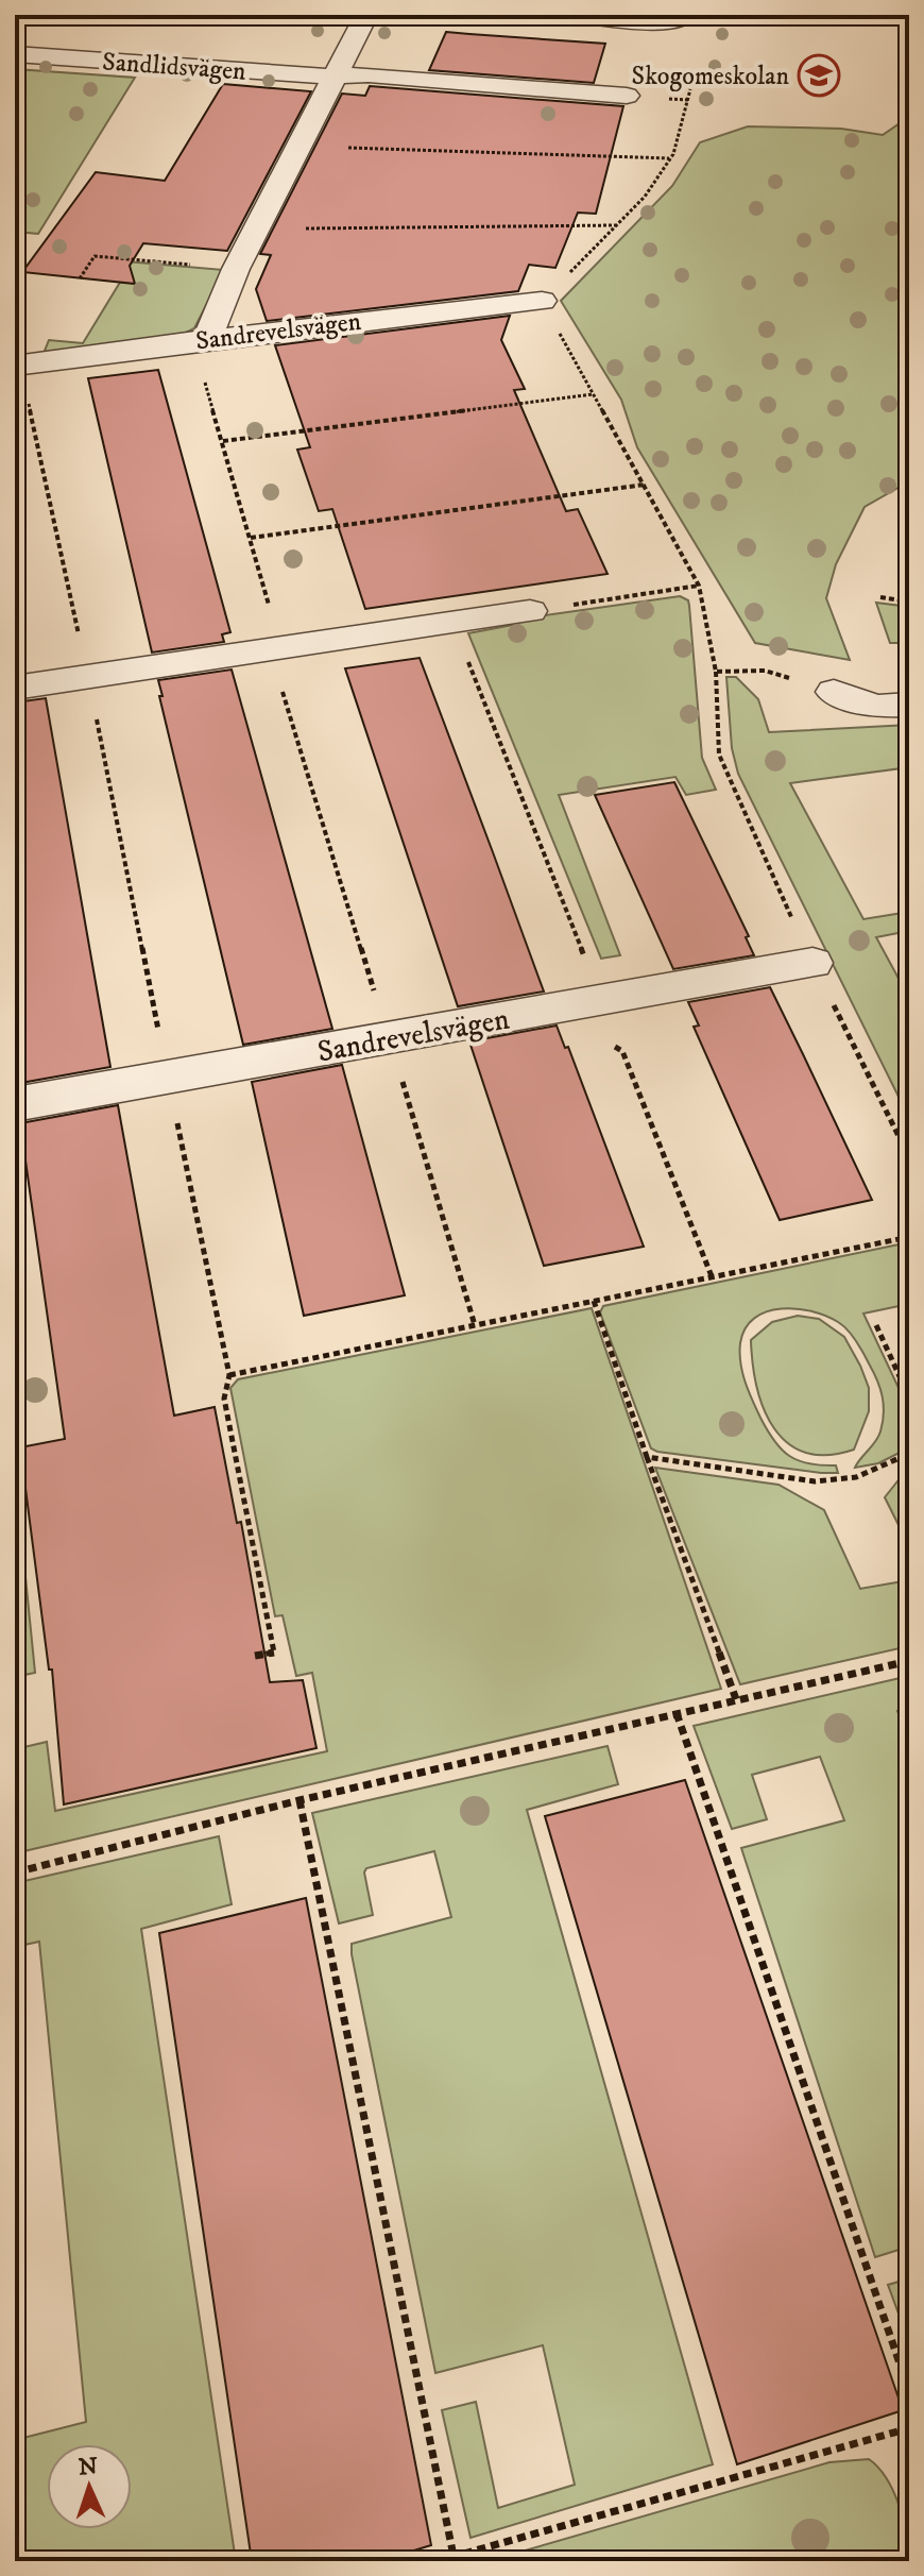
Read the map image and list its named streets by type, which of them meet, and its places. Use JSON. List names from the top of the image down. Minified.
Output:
{"streets":{"street":["Sandlidsvägen","Sandrevelsvägen"]},"places":{"school or university":["Skogomeskolan"]},"north":"top"}
